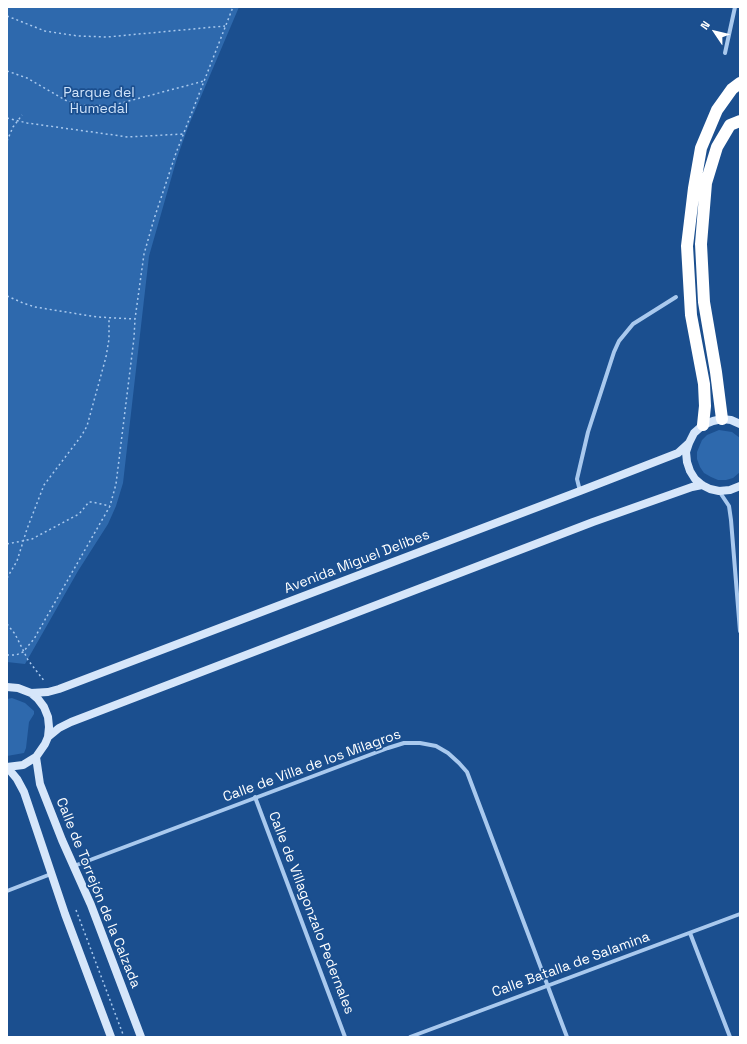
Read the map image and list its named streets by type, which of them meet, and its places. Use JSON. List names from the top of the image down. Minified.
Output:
{"streets":{"main road":["Avenida Miguel Delibes","Calle de Torrejón de la Calzada"],"street":["Calle de Villa de los Milagros","Calle de Villagonzalo Pedernales","Calle Batalla de Salamina"]},"crossings":[["Calle de Villa de los Milagros","Calle de Torrejón de la Calzada"],["Calle de Villa de los Milagros","Calle de Villagonzalo Pedernales"],["Calle de Villa de los Milagros","Calle Batalla de Salamina"]],"parks":["Parque del Humedal"],"north":"top left"}
